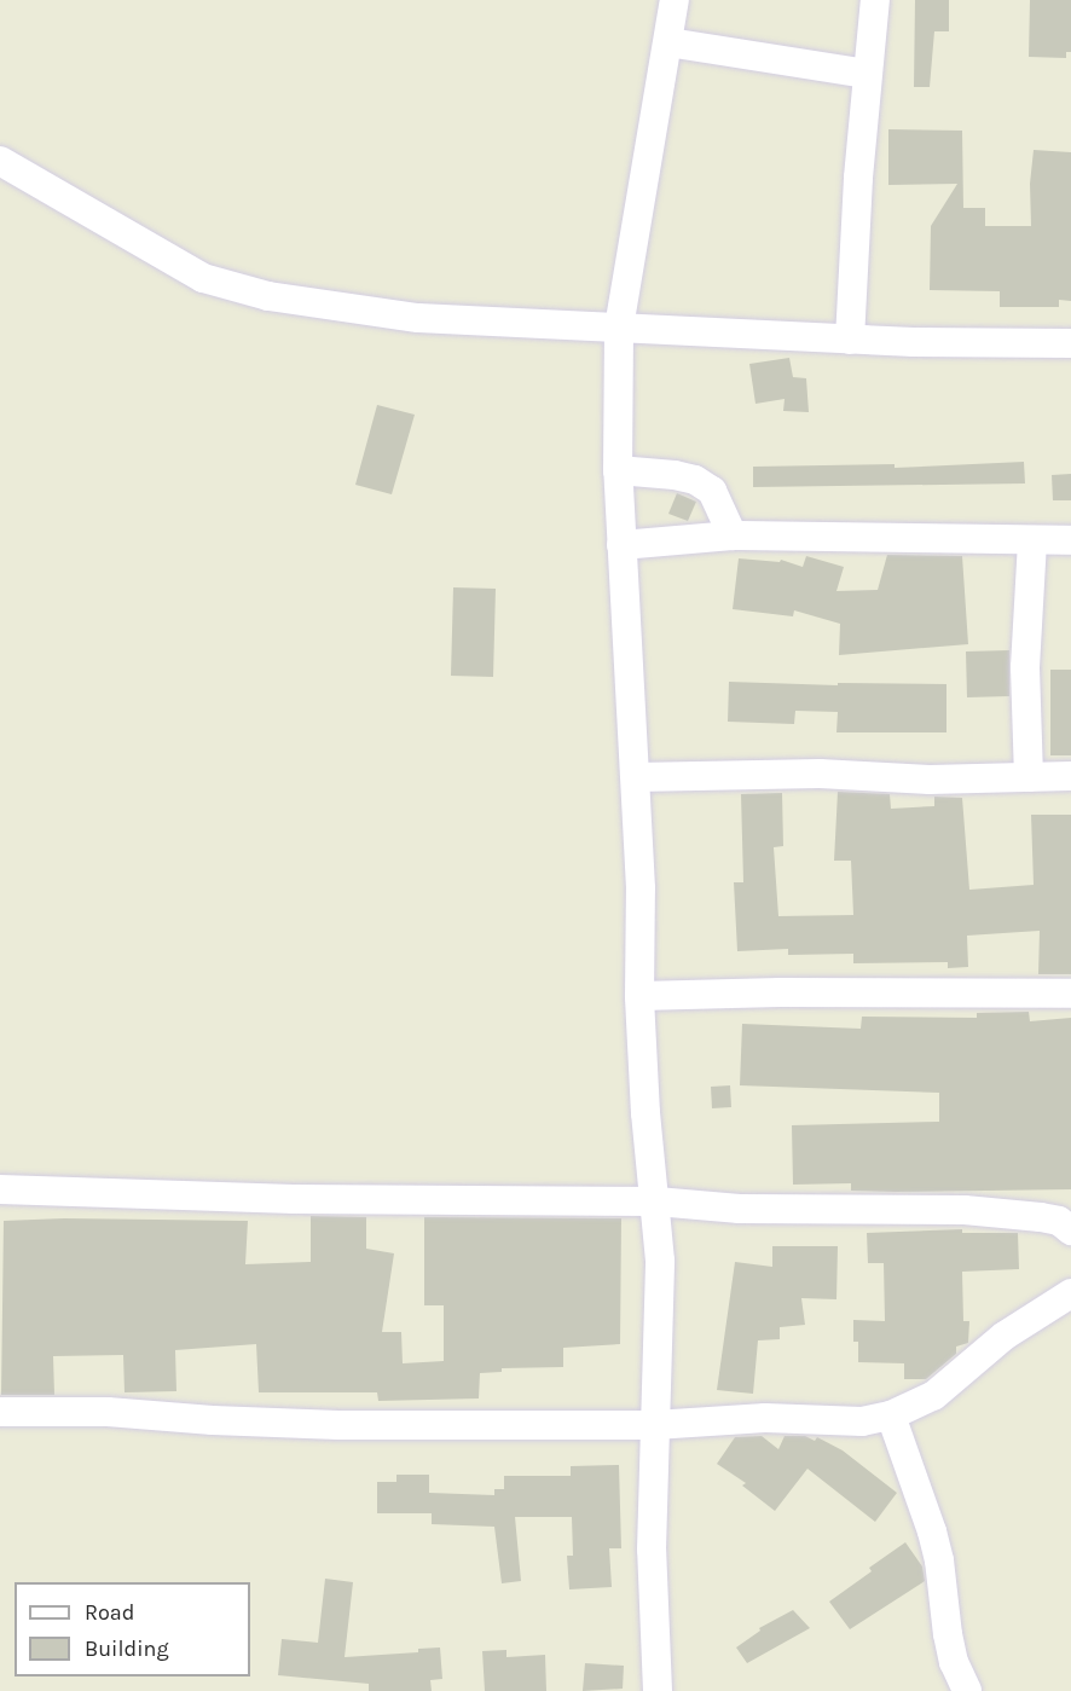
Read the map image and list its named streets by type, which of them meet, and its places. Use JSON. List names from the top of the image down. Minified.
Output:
{"legend":["Road","Building"]}
